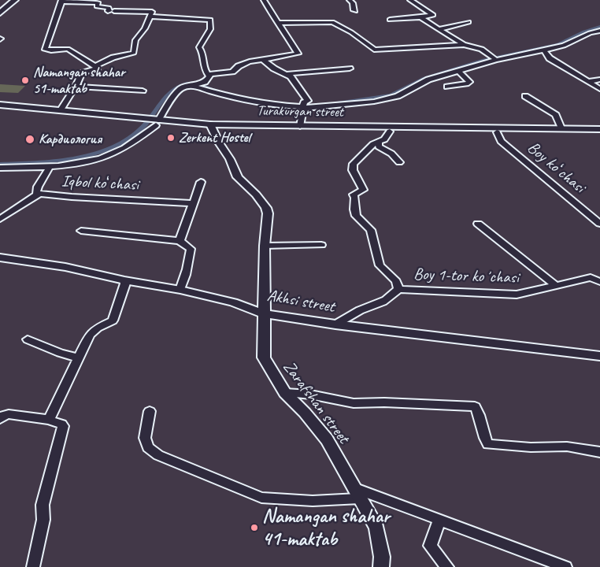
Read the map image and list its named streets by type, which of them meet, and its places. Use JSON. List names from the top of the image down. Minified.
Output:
{"streets":{"main road":["Turakurgan street"],"street":["Boy koʻchasi","Iqbol koʻchasi","Boy 1-tor koʼchasi","Akhsi street","Zarafshan street"]},"crossings":[["Turakurgan street","Boy koʻchasi"],["Turakurgan street","Zarafshan street"],["Akhsi street","Zarafshan street"]],"places":["Namangan shahar 51-maktab","Zerkent Hostel","Кардиология","Namangan shahar 41-maktab"]}
